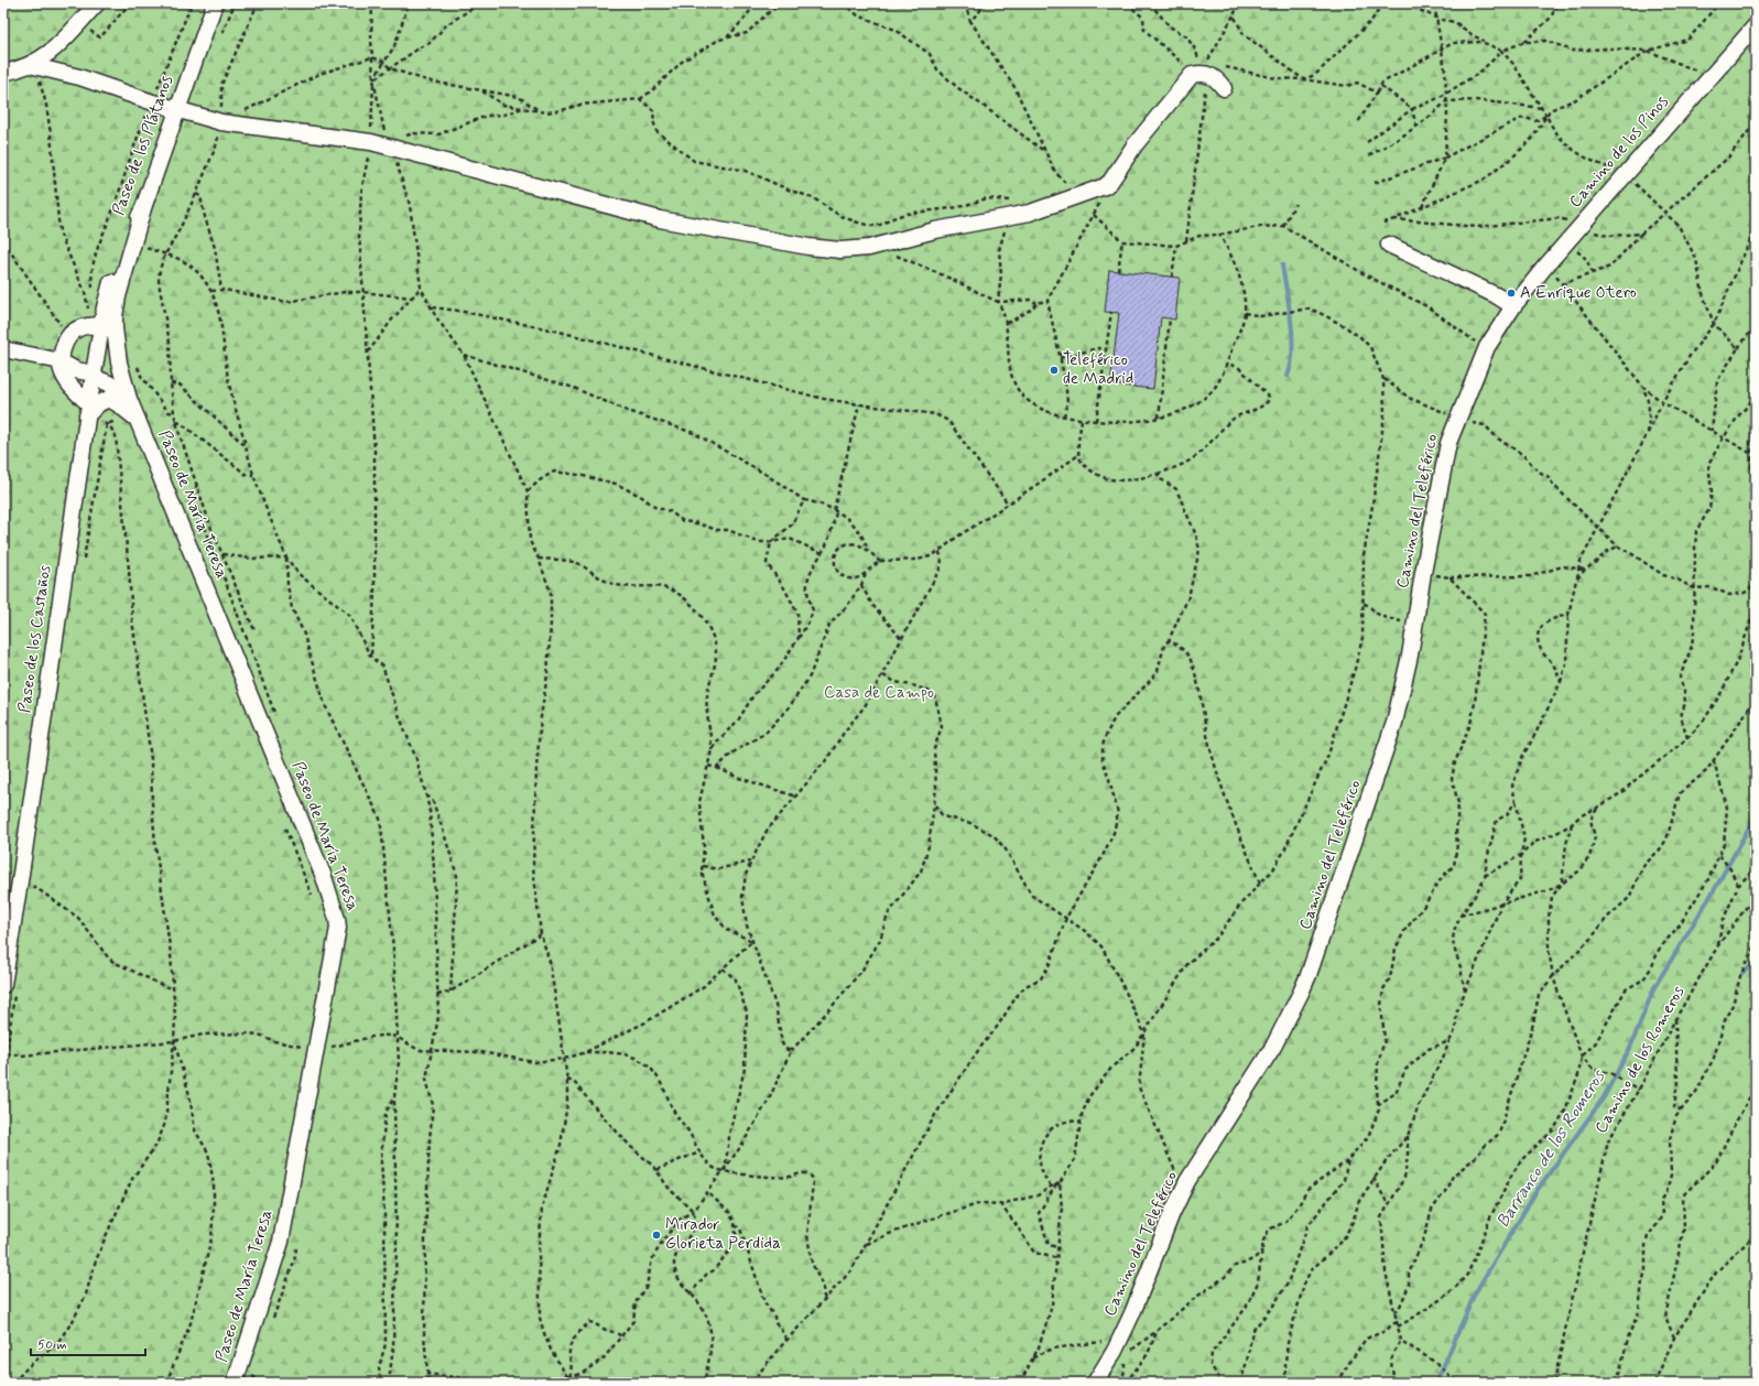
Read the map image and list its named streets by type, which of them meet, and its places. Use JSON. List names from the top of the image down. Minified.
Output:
{"streets":{"street":["Paseo de los Plátanos","Camino de los Pinos","Paseo de María Teresa","Camino del Teleférico","Paseo de los Castaños"],"path":["Camino de los Romeros"]},"crossings":[["Paseo de los Plátanos","Paseo de María Teresa"],["Paseo de los Plátanos","Paseo de los Castaños"],["Camino de los Pinos","Camino del Teleférico"],["Paseo de María Teresa","Paseo de los Castaños"]],"water":["Barranco de los Romeros"],"parks":["Casa de Campo"],"places":["A Enrique Otero","Teleférico de Madrid","Mirador Glorieta Perdida"],"scale_bar":"50 m"}
